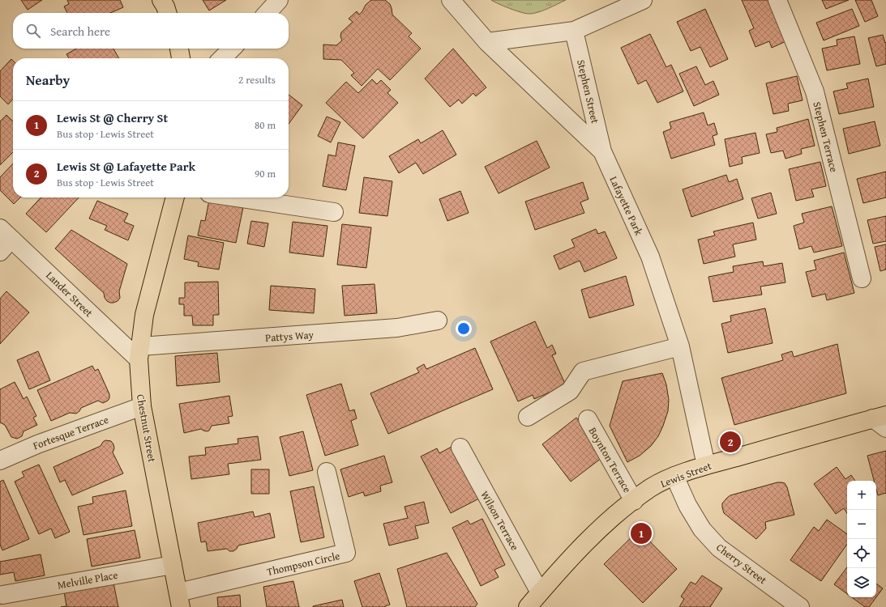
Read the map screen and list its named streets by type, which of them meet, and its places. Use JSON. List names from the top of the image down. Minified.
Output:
{"streets":{"main road":["Chestnut Street","Lewis Street"],"street":["Stephen Street","Stephen Terrace","Lafayette Park","Lander Street","Pattys Way","Fortesque Terrace","Boynton Terrace","Wilson Terrace","Thompson Circle","Cherry Street","Melville Place"]},"crossings":[["Stephen Street","Lafayette Park"],["Lafayette Park","Lewis Street"],["Lander Street","Pattys Way"],["Lander Street","Chestnut Street"],["Pattys Way","Chestnut Street"],["Chestnut Street","Fortesque Terrace"],["Chestnut Street","Thompson Circle"],["Chestnut Street","Melville Place"],["Boynton Terrace","Lewis Street"],["Lewis Street","Wilson Terrace"],["Lewis Street","Cherry Street"]],"page":{"search":"Search here","heading":["Nearby","2 results"],"list":[{"mark":"1","name":"Lewis St @ Cherry St","note":"Bus stop · Lewis Street","value":"80 m"},{"mark":"2","name":"Lewis St @ Lafayette Park","note":"Bus stop · Lewis Street","value":"90 m"}],"pins":["2","1"],"map_buttons":["+","−"]}}
